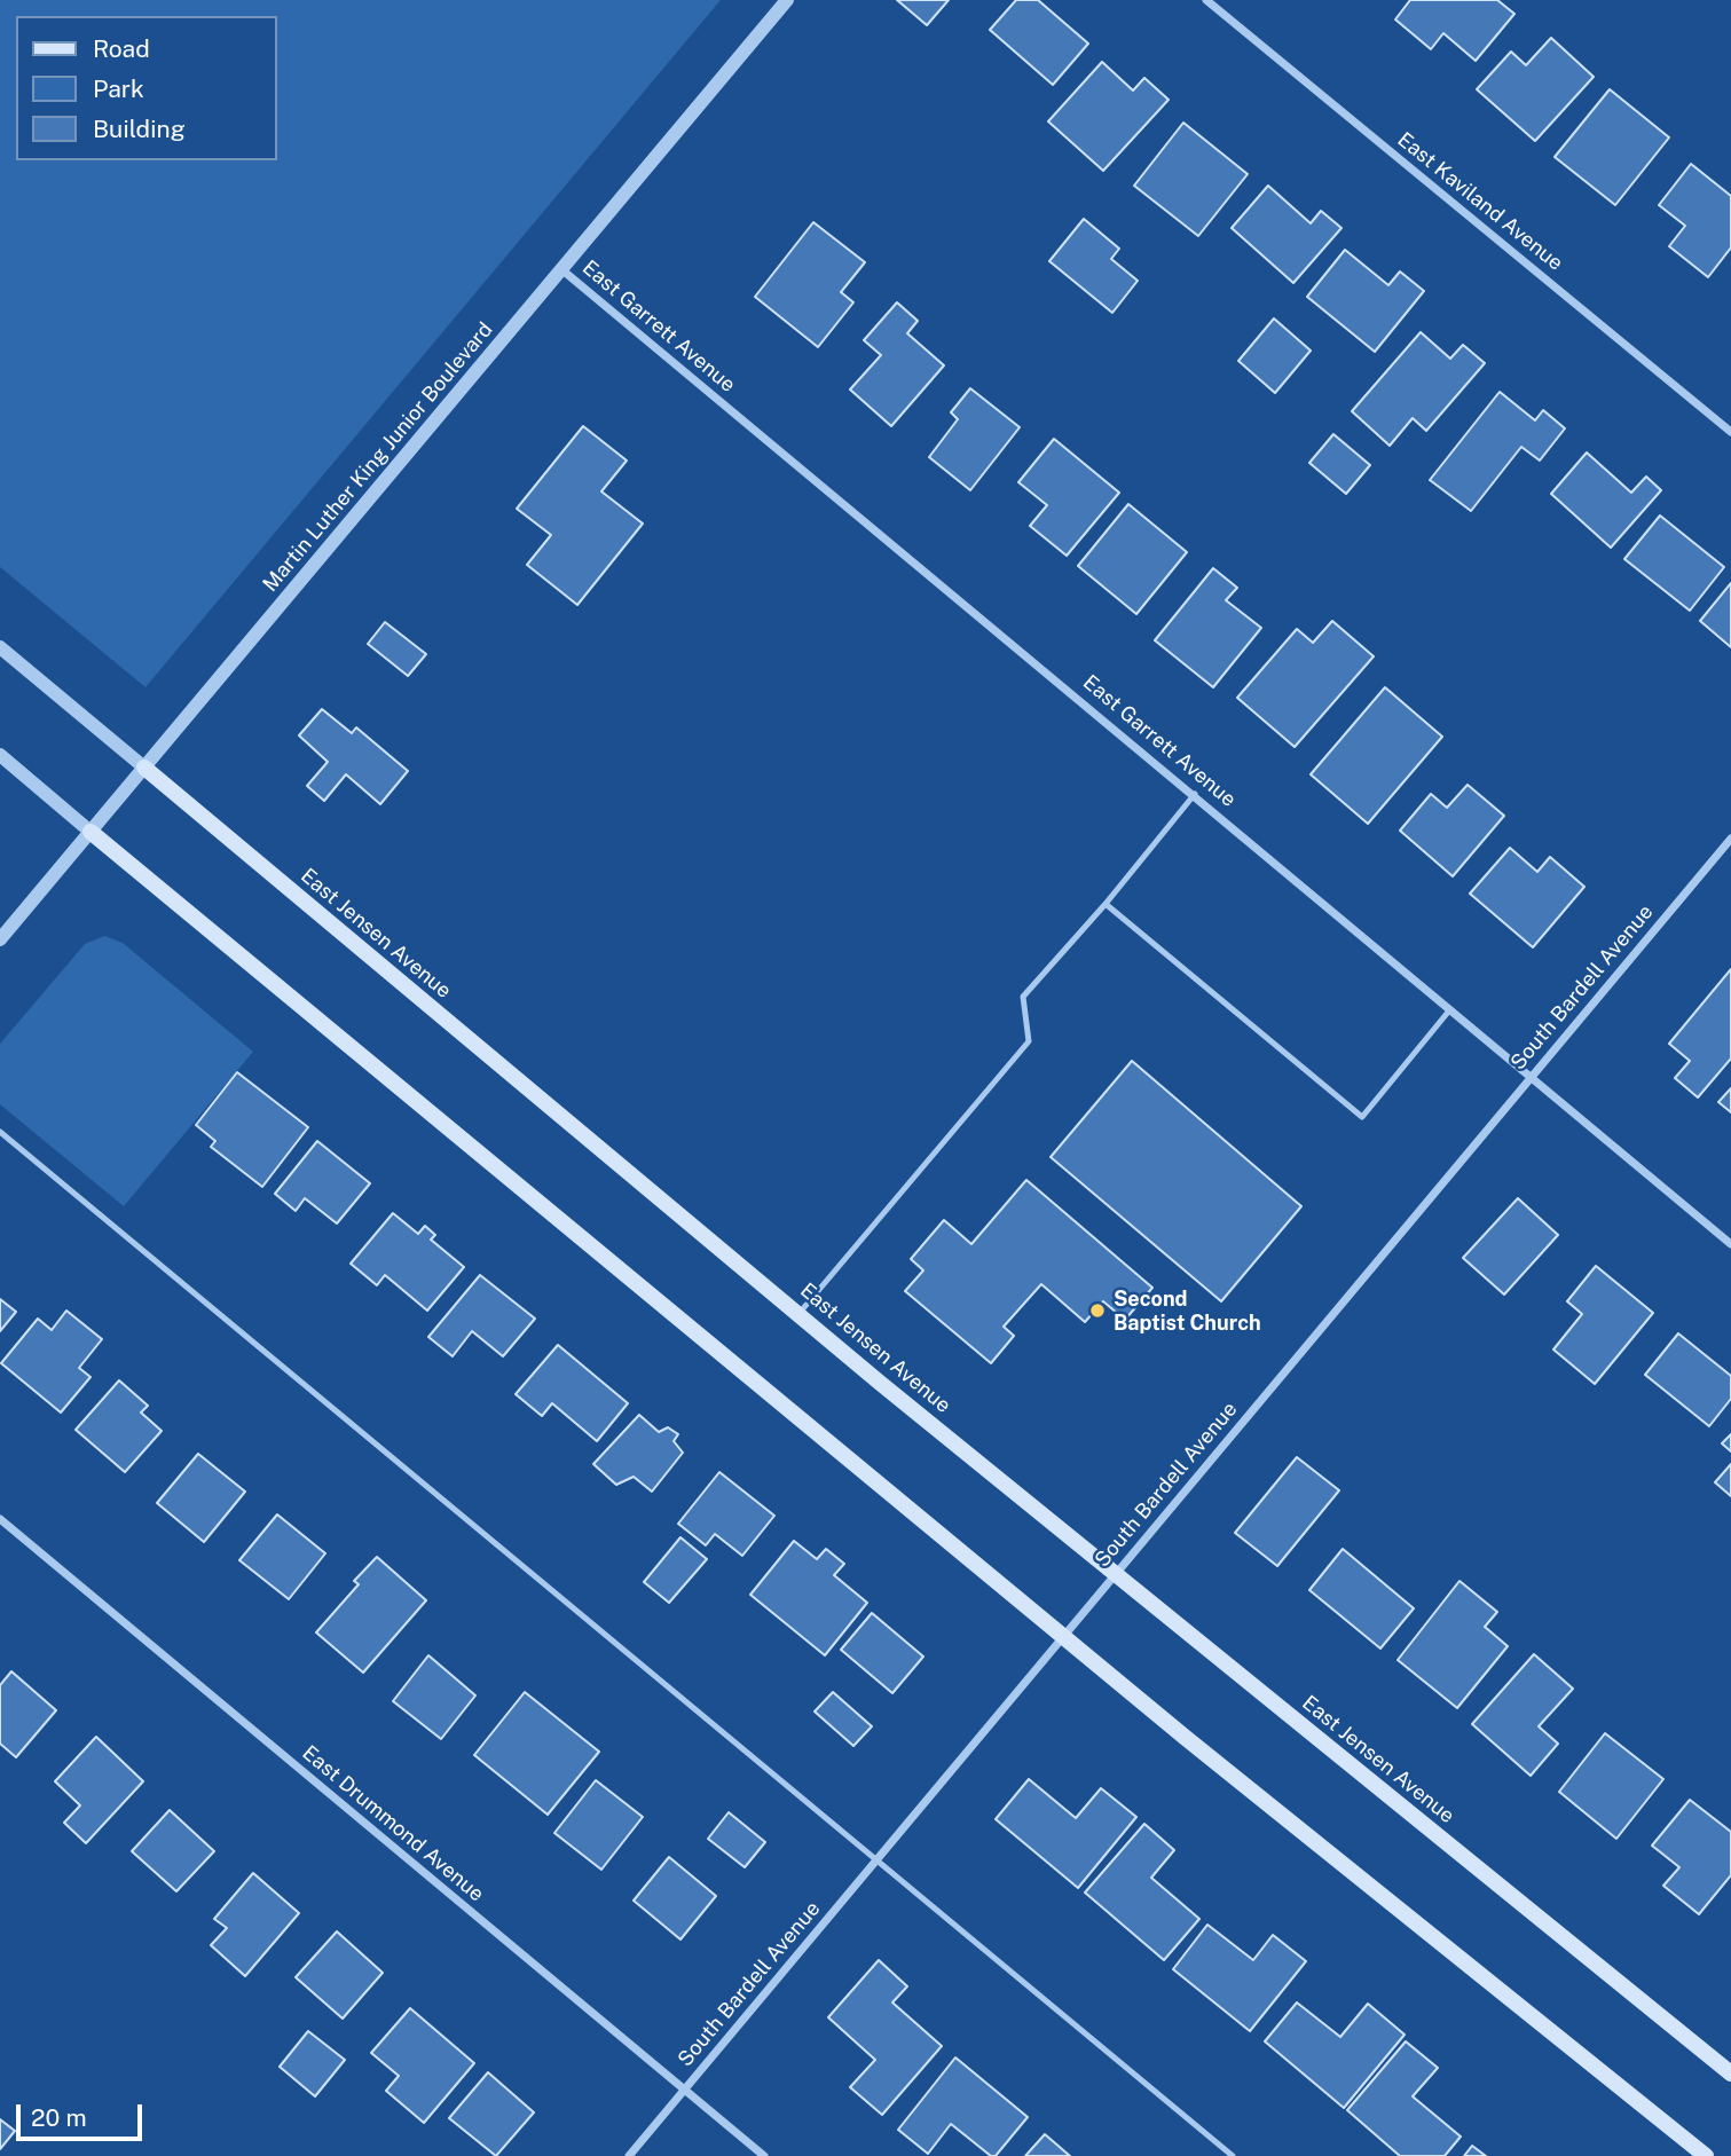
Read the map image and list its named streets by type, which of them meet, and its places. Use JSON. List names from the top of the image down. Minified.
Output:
{"streets":{"main road":["East Jensen Avenue"],"street":["East Kaviland Avenue","East Garrett Avenue","Martin Luther King Junior Boulevard","South Bardell Avenue","East Drummond Avenue"]},"crossings":[["East Garrett Avenue","Martin Luther King Junior Boulevard"],["East Garrett Avenue","South Bardell Avenue"],["Martin Luther King Junior Boulevard","East Jensen Avenue"],["East Jensen Avenue","South Bardell Avenue"],["South Bardell Avenue","East Drummond Avenue"]],"places":["Second Baptist Church"],"legend":["Road","Park","Building"],"scale_bar":"20 m"}
